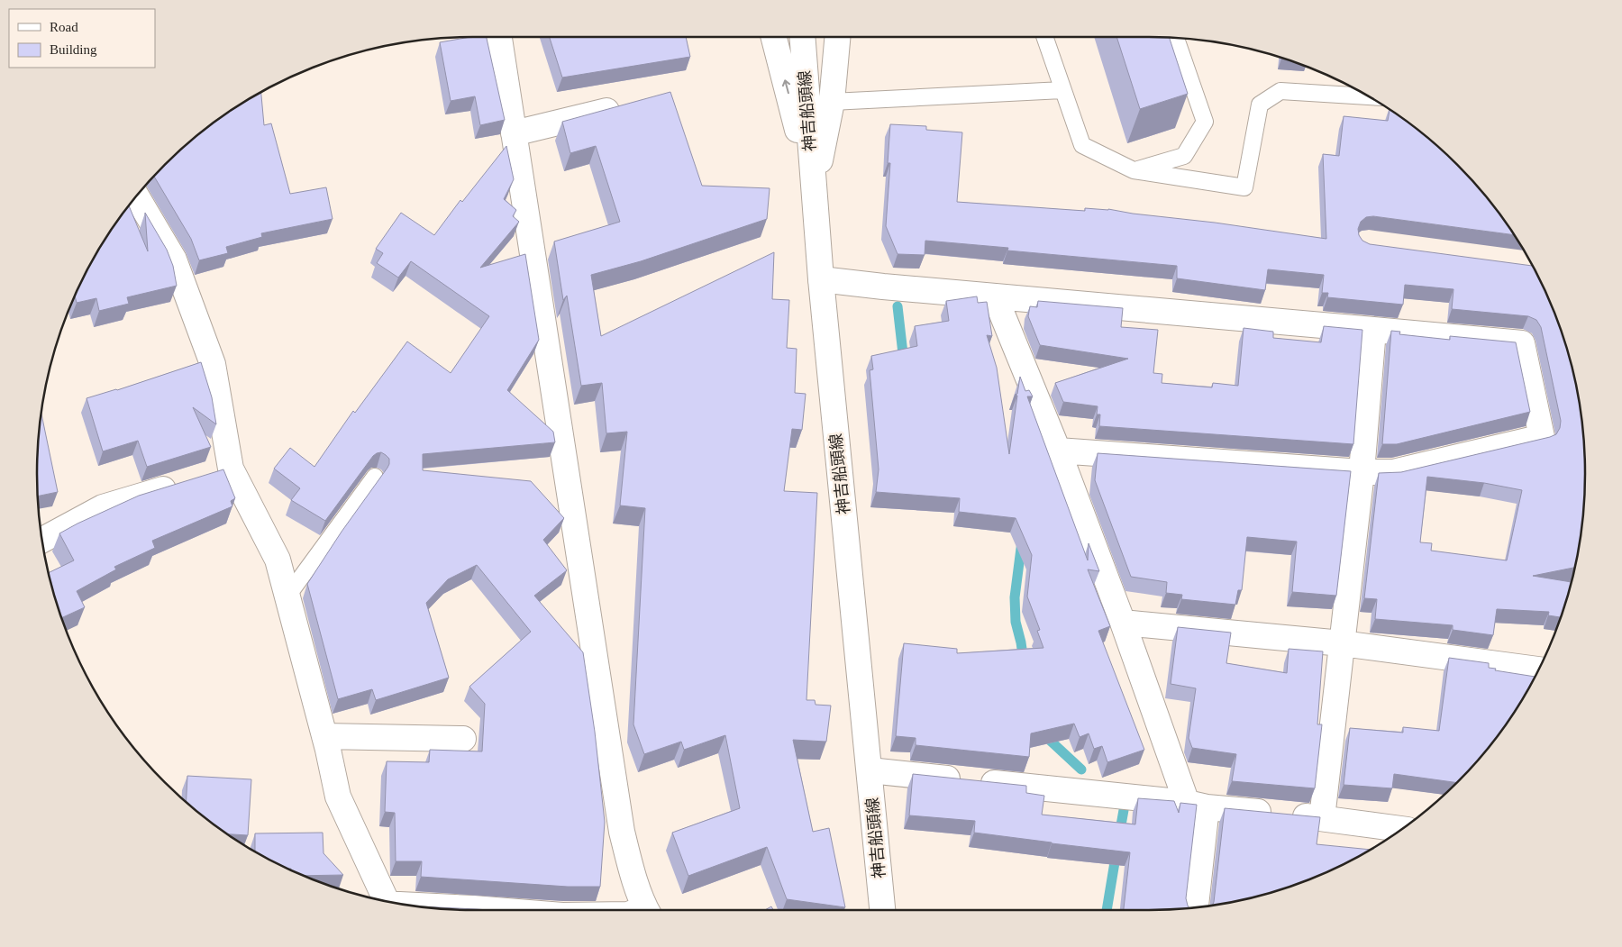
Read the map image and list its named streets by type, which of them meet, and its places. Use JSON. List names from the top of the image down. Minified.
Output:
{"streets":{"street":["神吉船頭線"]},"legend":["Road","Building"]}
